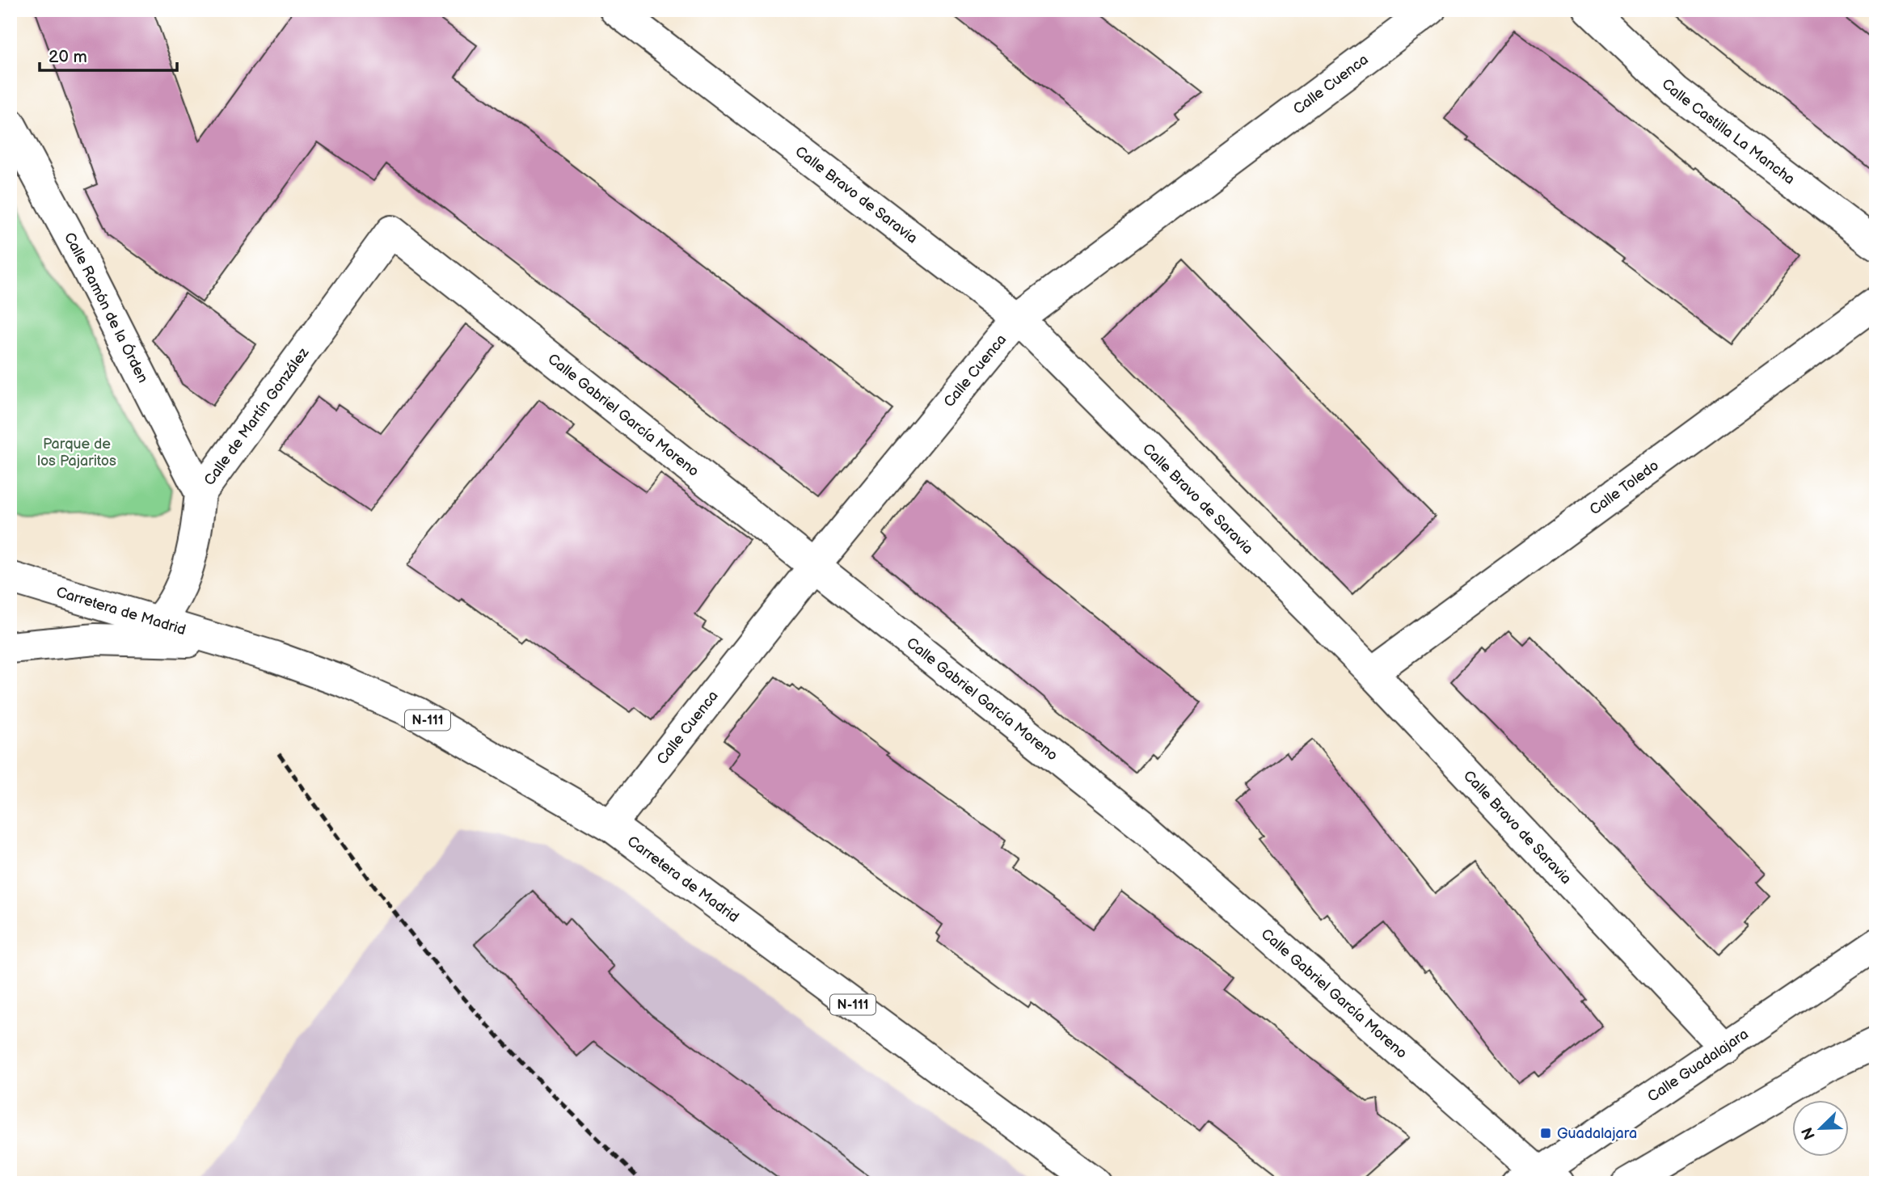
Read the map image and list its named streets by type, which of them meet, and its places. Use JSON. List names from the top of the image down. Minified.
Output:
{"streets":{"street":["Calle Cuenca","Calle Castilla La Mancha","Calle Bravo de Saravia","Calle Ramón de la Órden","Calle de Martín González","Calle Gabriel García Moreno","Calle Toledo","Carretera de Madrid","N-111","Calle Guadalajara"]},"crossings":[["Calle Cuenca","Calle Bravo de Saravia"],["Calle Cuenca","Calle Gabriel García Moreno"],["Calle Cuenca","Carretera de Madrid"],["Calle Bravo de Saravia","Calle Toledo"],["Calle Bravo de Saravia","Calle Guadalajara"],["Calle Ramón de la Órden","Calle de Martín González"],["Calle de Martín González","Calle Gabriel García Moreno"],["Calle de Martín González","Carretera de Madrid"],["Calle Gabriel García Moreno","Calle Guadalajara"]],"parks":["Parque de los Pajaritos"],"places":{"transit":["Guadalajara"]},"scale_bar":"20 m","north":"bottom left"}
